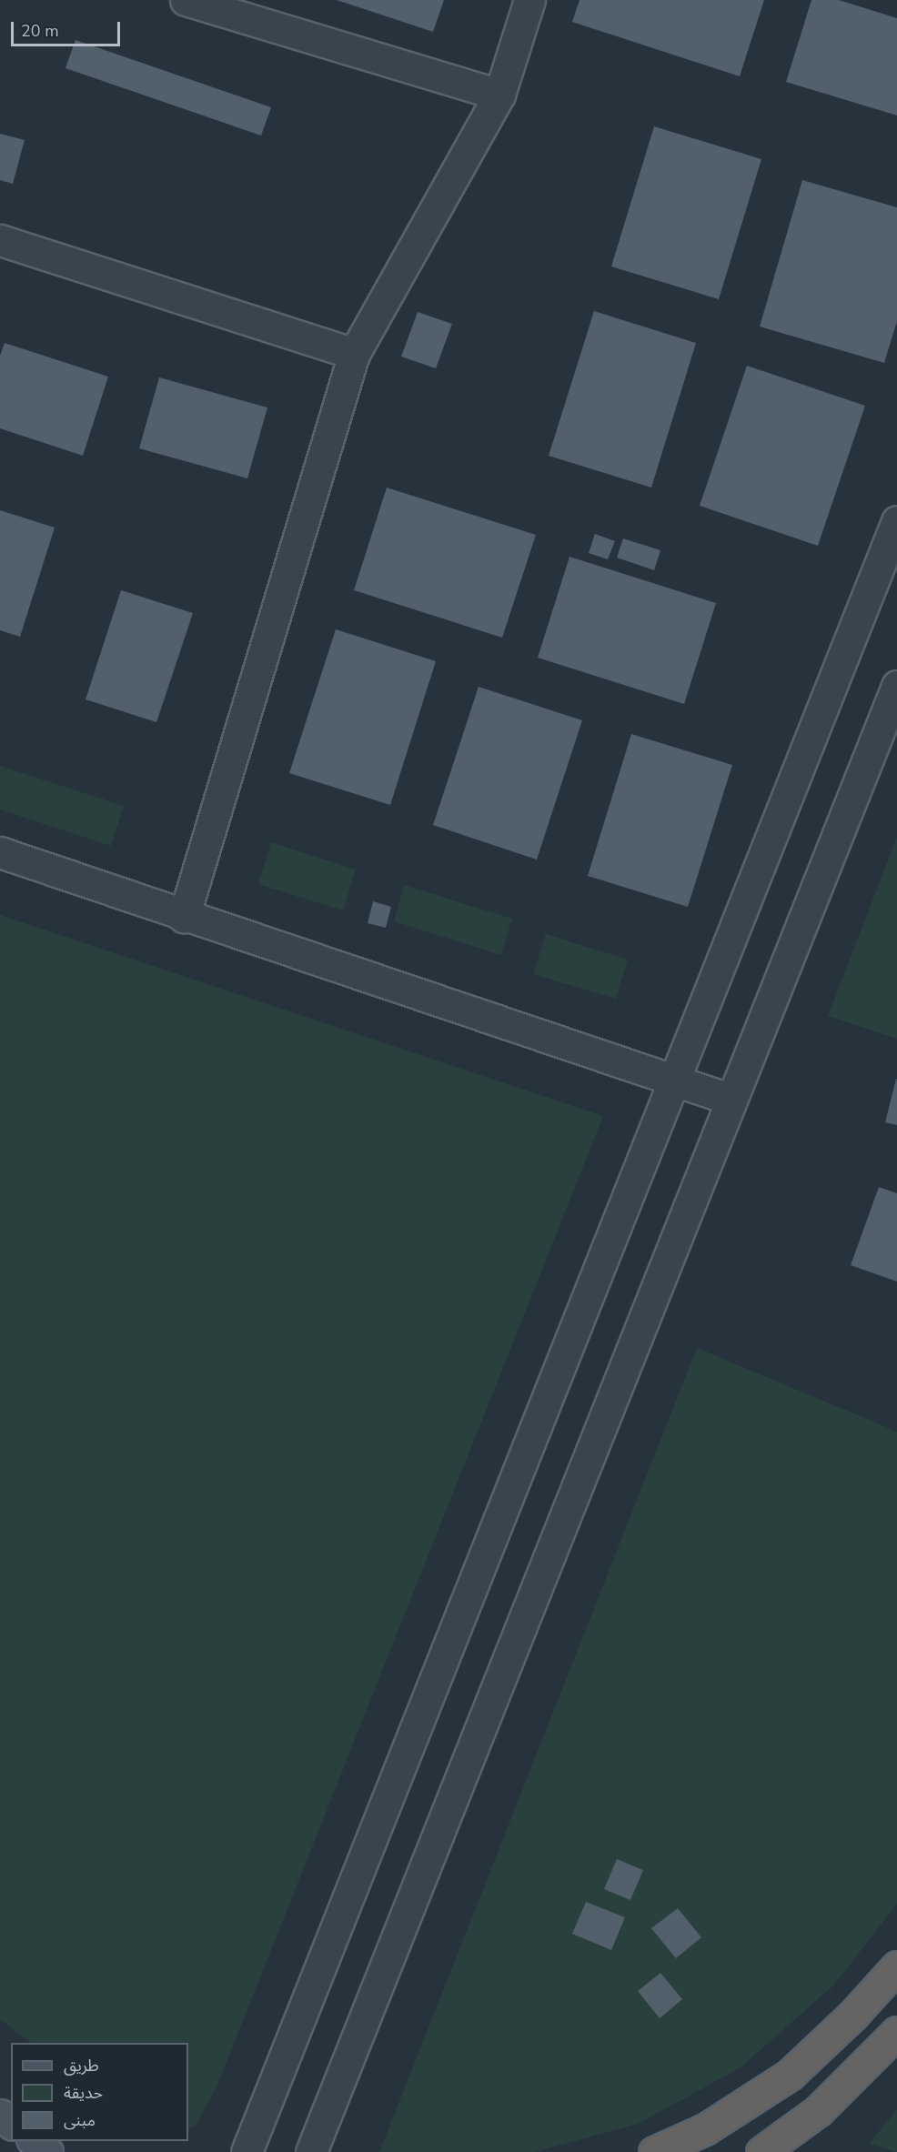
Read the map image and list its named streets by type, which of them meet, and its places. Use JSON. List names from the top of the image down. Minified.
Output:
{"legend":["طريق","حديقة","مبنى"],"scale_bar":"20 m"}
